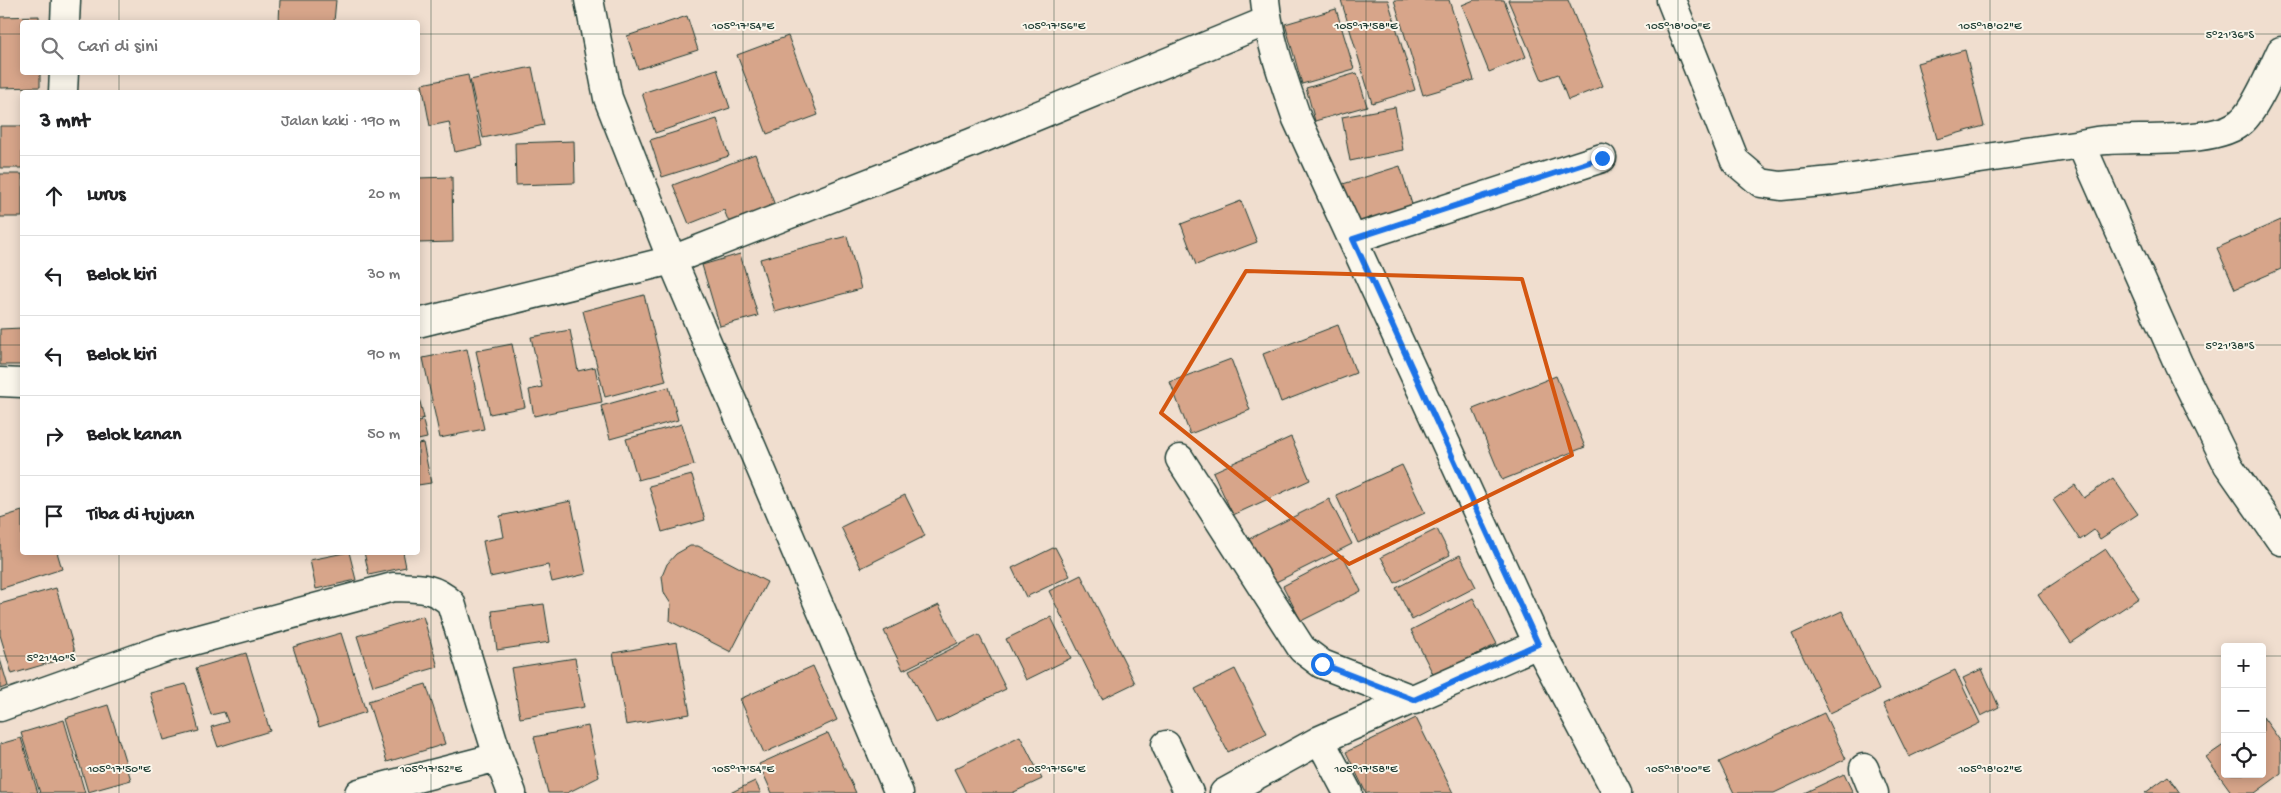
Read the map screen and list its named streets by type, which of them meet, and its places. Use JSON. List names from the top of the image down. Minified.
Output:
{"page":{"search":"Cari di sini","heading":["3 mnt","Jalan kaki · 190 m"],"list":[["Lurus","20 m"],["Belok kiri","30 m"],["Belok kiri","90 m"],["Belok kanan","50 m"],"Tiba di tujuan"],"map_buttons":["+","−"]},"coordinates":["105°17'54\"E","105°17'56\"E","105°17'58\"E","105°18'00\"E","105°18'02\"E","5°21'36\"S","5°21'38\"S","5°21'40\"S","105°17'50\"E","105°17'52\"E"]}
